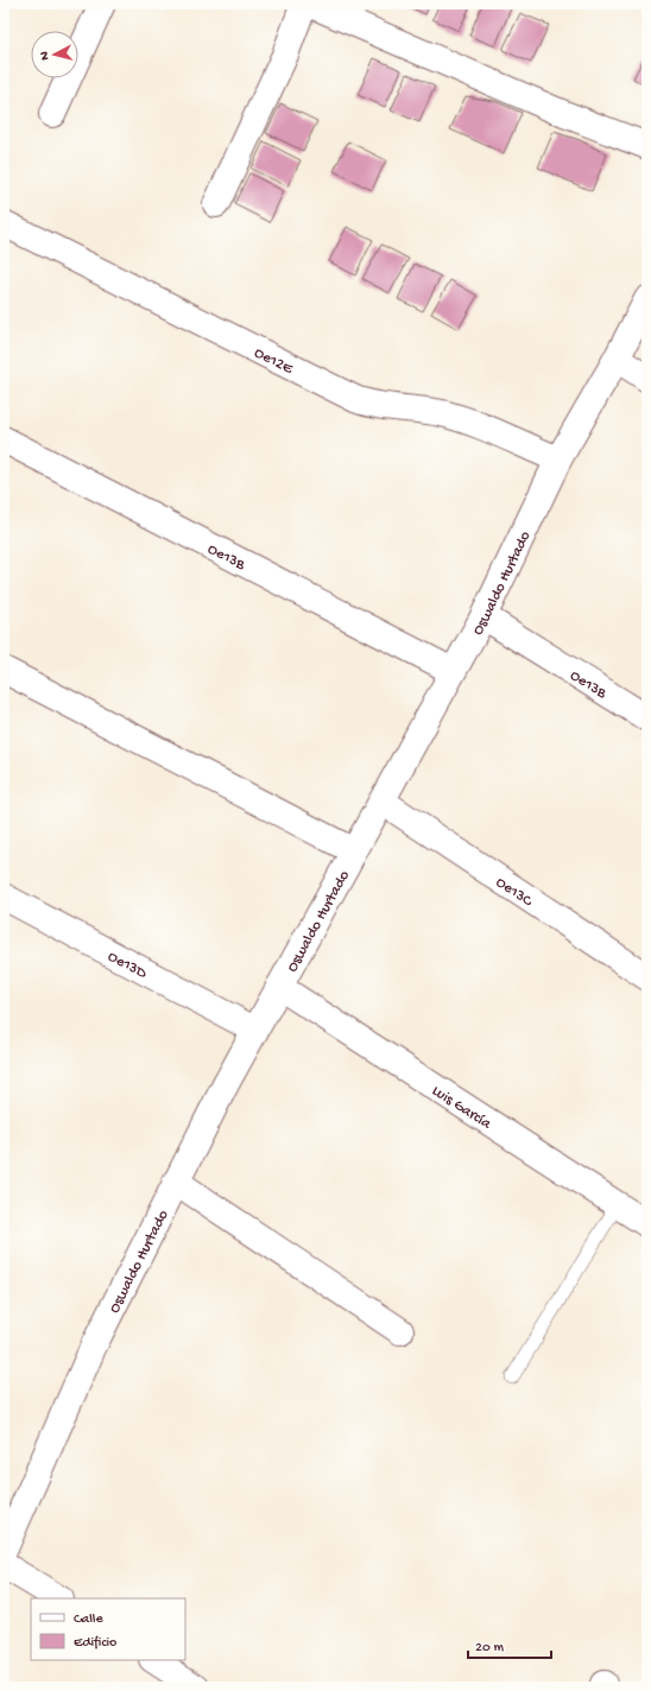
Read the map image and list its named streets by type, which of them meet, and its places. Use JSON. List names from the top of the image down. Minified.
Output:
{"streets":{"street":["Oe12E","Oe13B","Oswaldo Hurtado","Oe13C","Oe13D","Luis García"]},"crossings":[["Oe12E","Oswaldo Hurtado"],["Oe13B","Oswaldo Hurtado"],["Oswaldo Hurtado","Oe13C"],["Oswaldo Hurtado","Oe13D"],["Oswaldo Hurtado","Luis García"]],"legend":["Calle","Edificio"],"scale_bar":"20 m","north":"left"}
